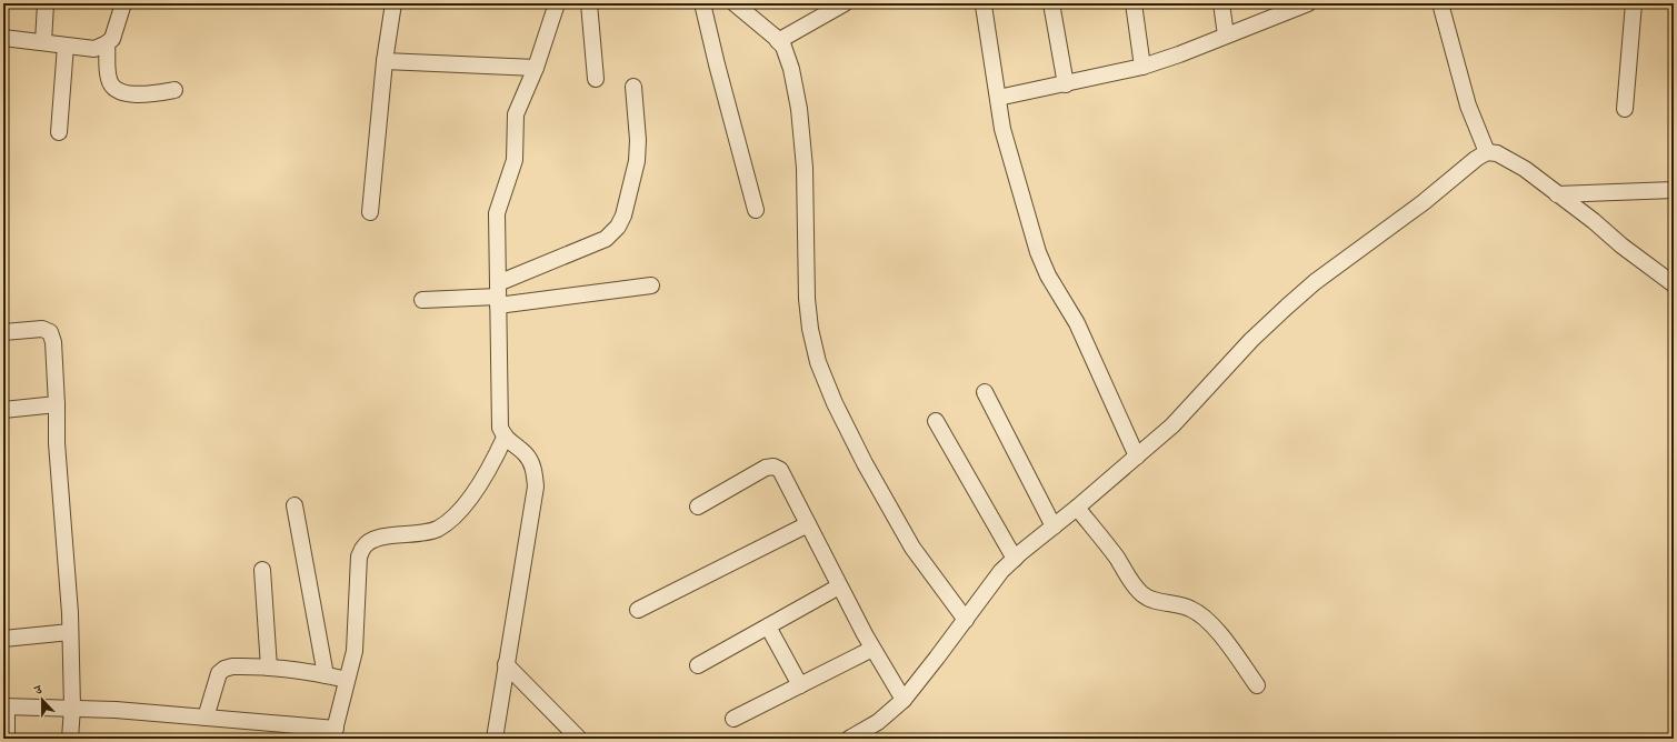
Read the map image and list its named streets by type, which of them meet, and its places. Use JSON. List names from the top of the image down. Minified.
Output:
{"north":"top"}
